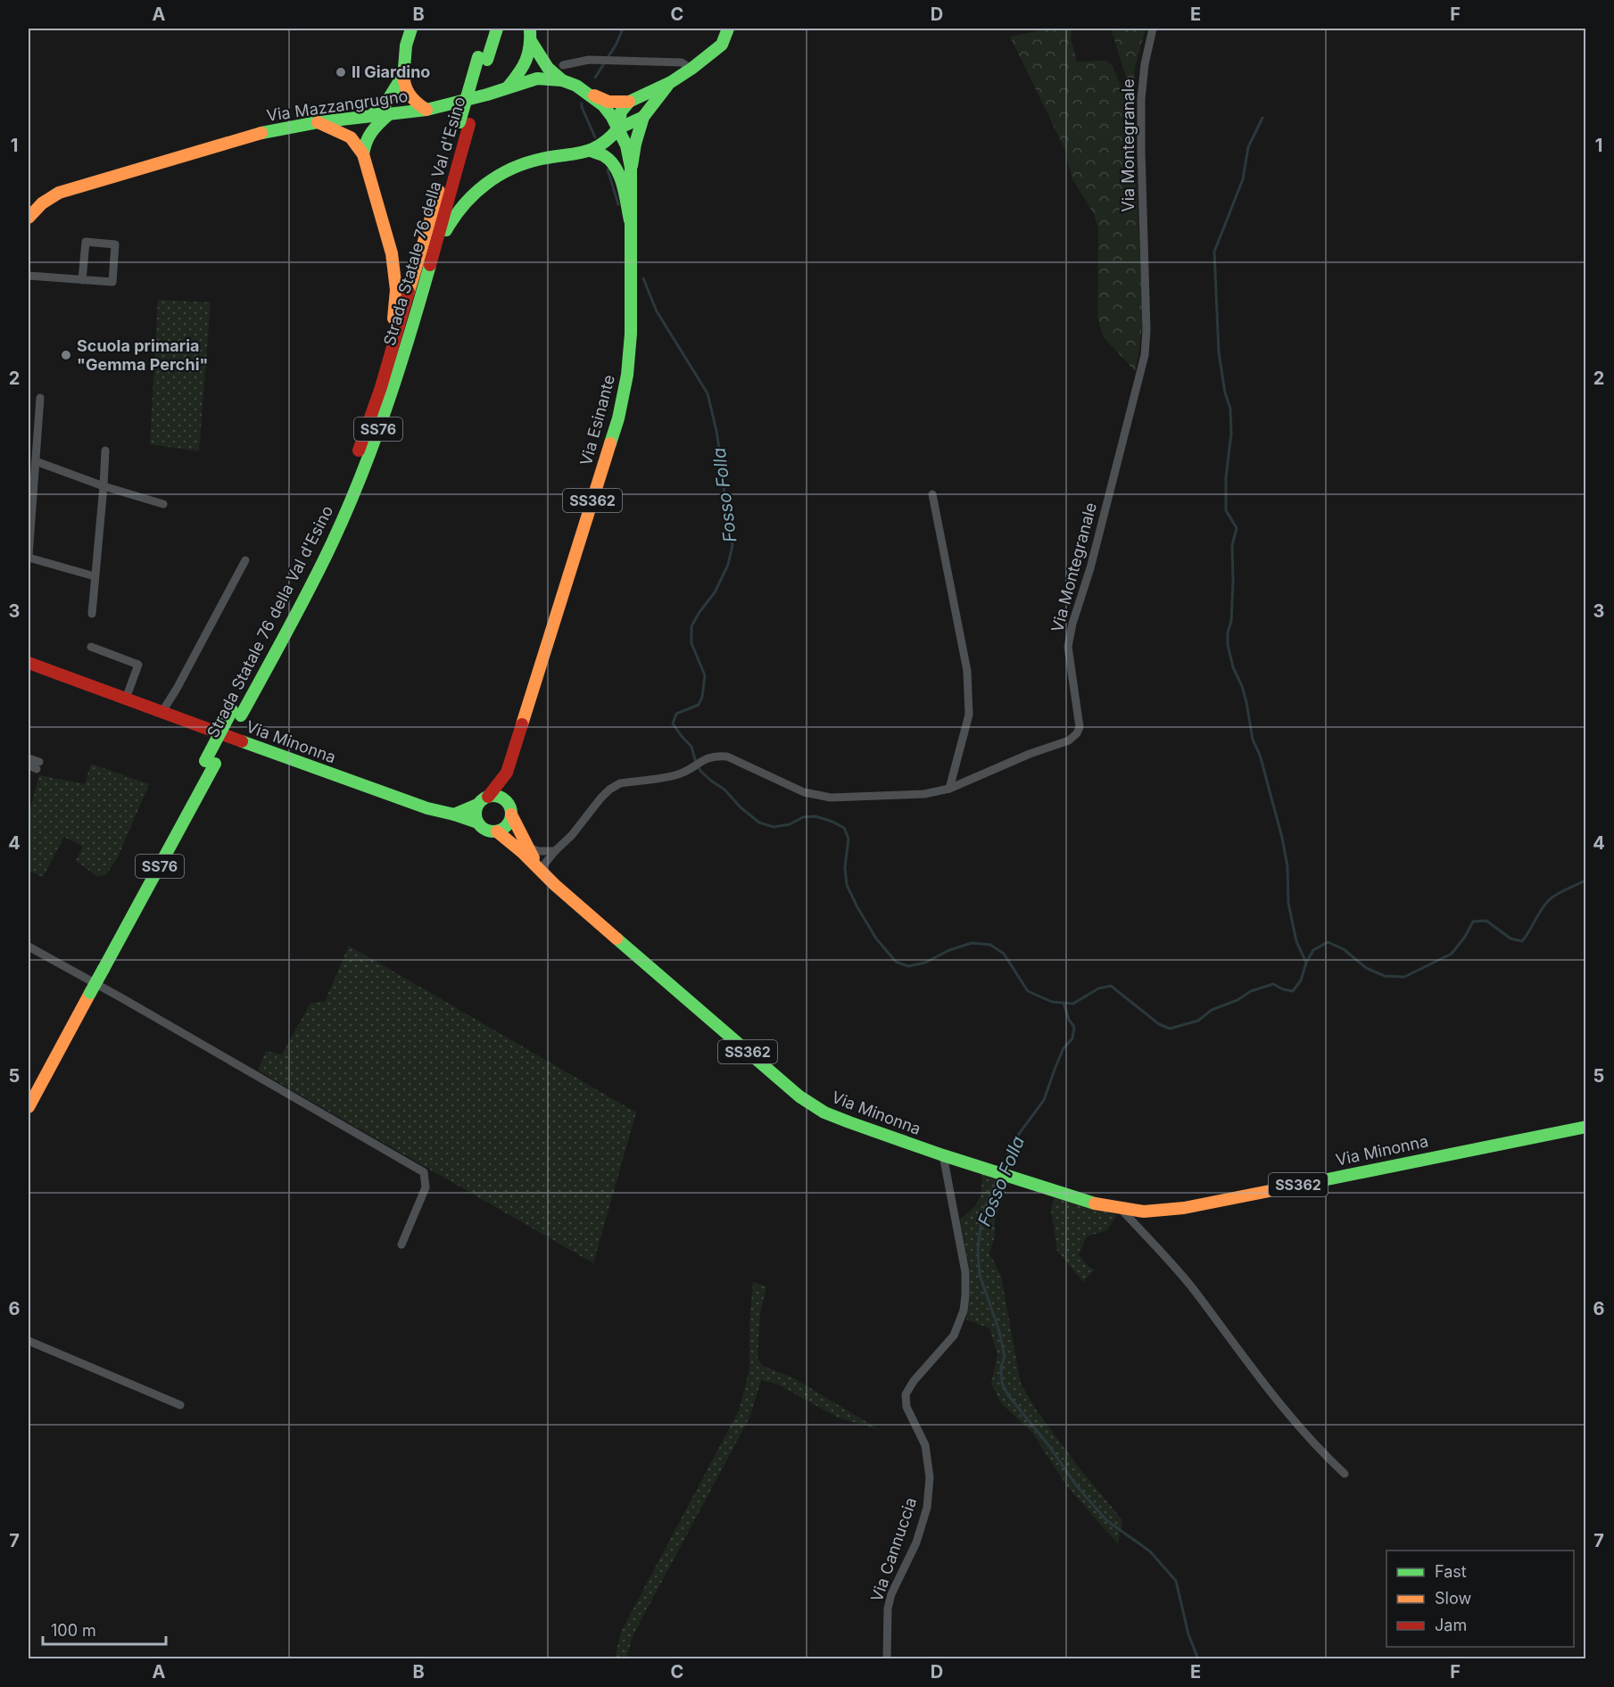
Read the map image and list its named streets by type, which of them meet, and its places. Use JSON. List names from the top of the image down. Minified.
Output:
{"streets":{"main road":["Via Mazzangrugno","Strada Statale 76 della Val d'Esino","Via Esinante","SS76","SS362","Via Minonna"],"street":["Via Montegranale","Via Cannuccia"]},"crossings":[["Via Mazzangrugno","Via Esinante"],["Via Montegranale","Via Minonna"],["Via Esinante","SS362"],["Via Esinante","Via Minonna"],["SS362","Via Minonna"],["Via Minonna","Via Cannuccia"]],"water":["Fosso Folla"],"places":["Il Giardino","Scuola primaria \"Gemma Perchi\""],"legend":["Fast","Slow","Jam"],"scale_bar":"100 m","grid":{"columns":["A","B","C","D","E","F"],"rows":["1","2","3","4","5","6","7"]}}
